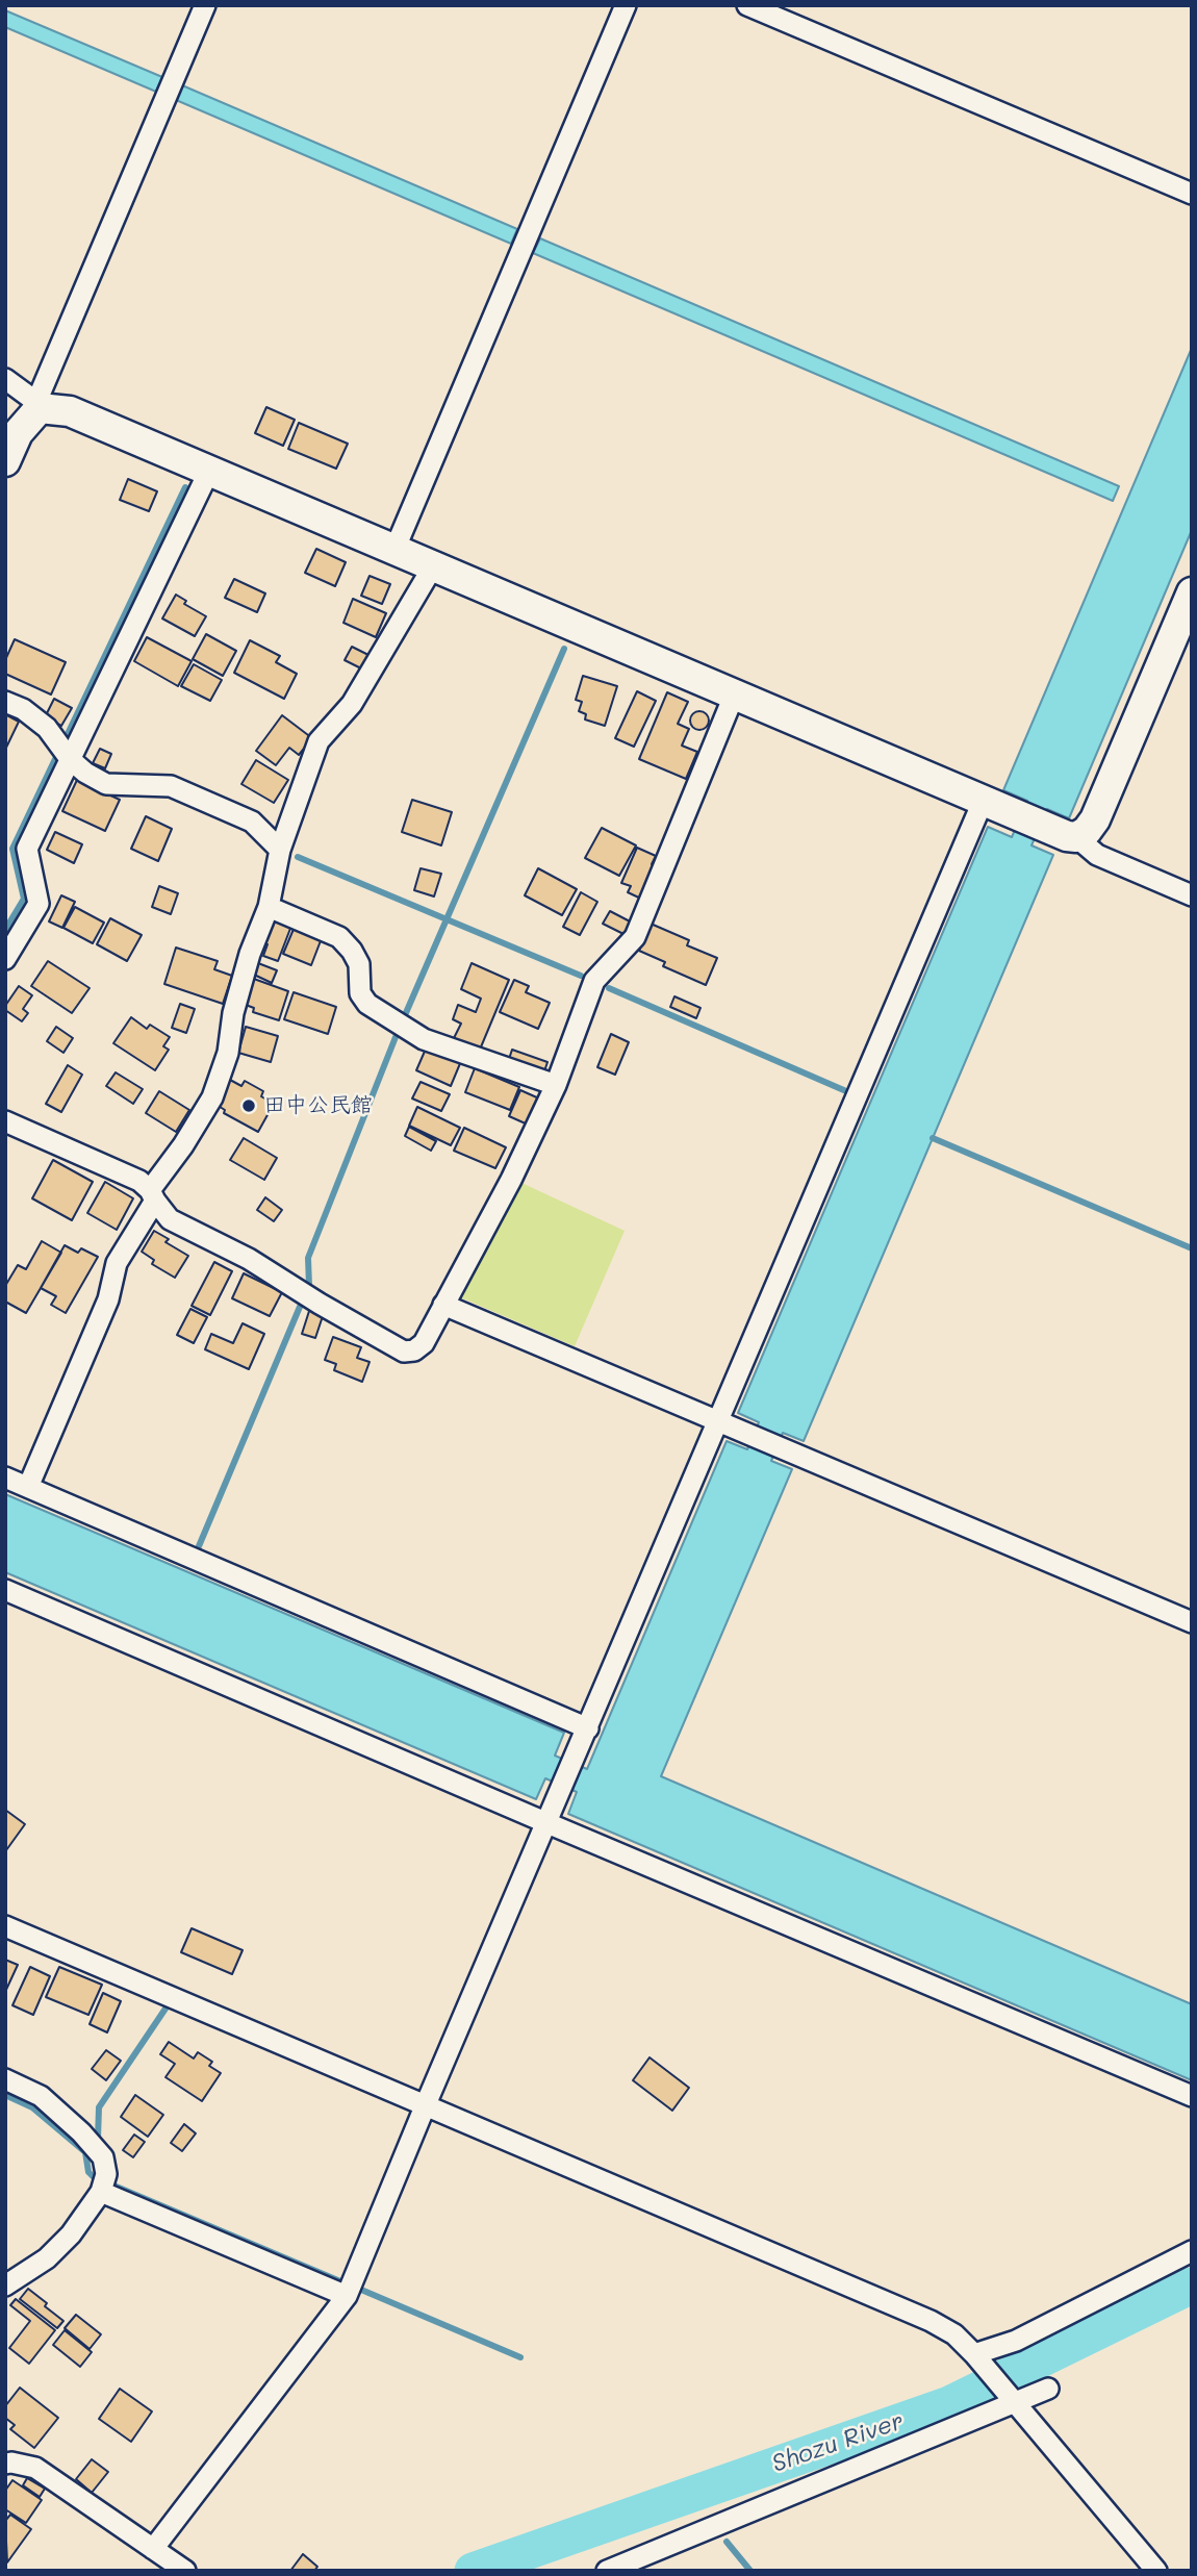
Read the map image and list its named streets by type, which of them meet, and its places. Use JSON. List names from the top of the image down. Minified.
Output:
{"water":["Shozu River"],"places":["田中公民館"]}
